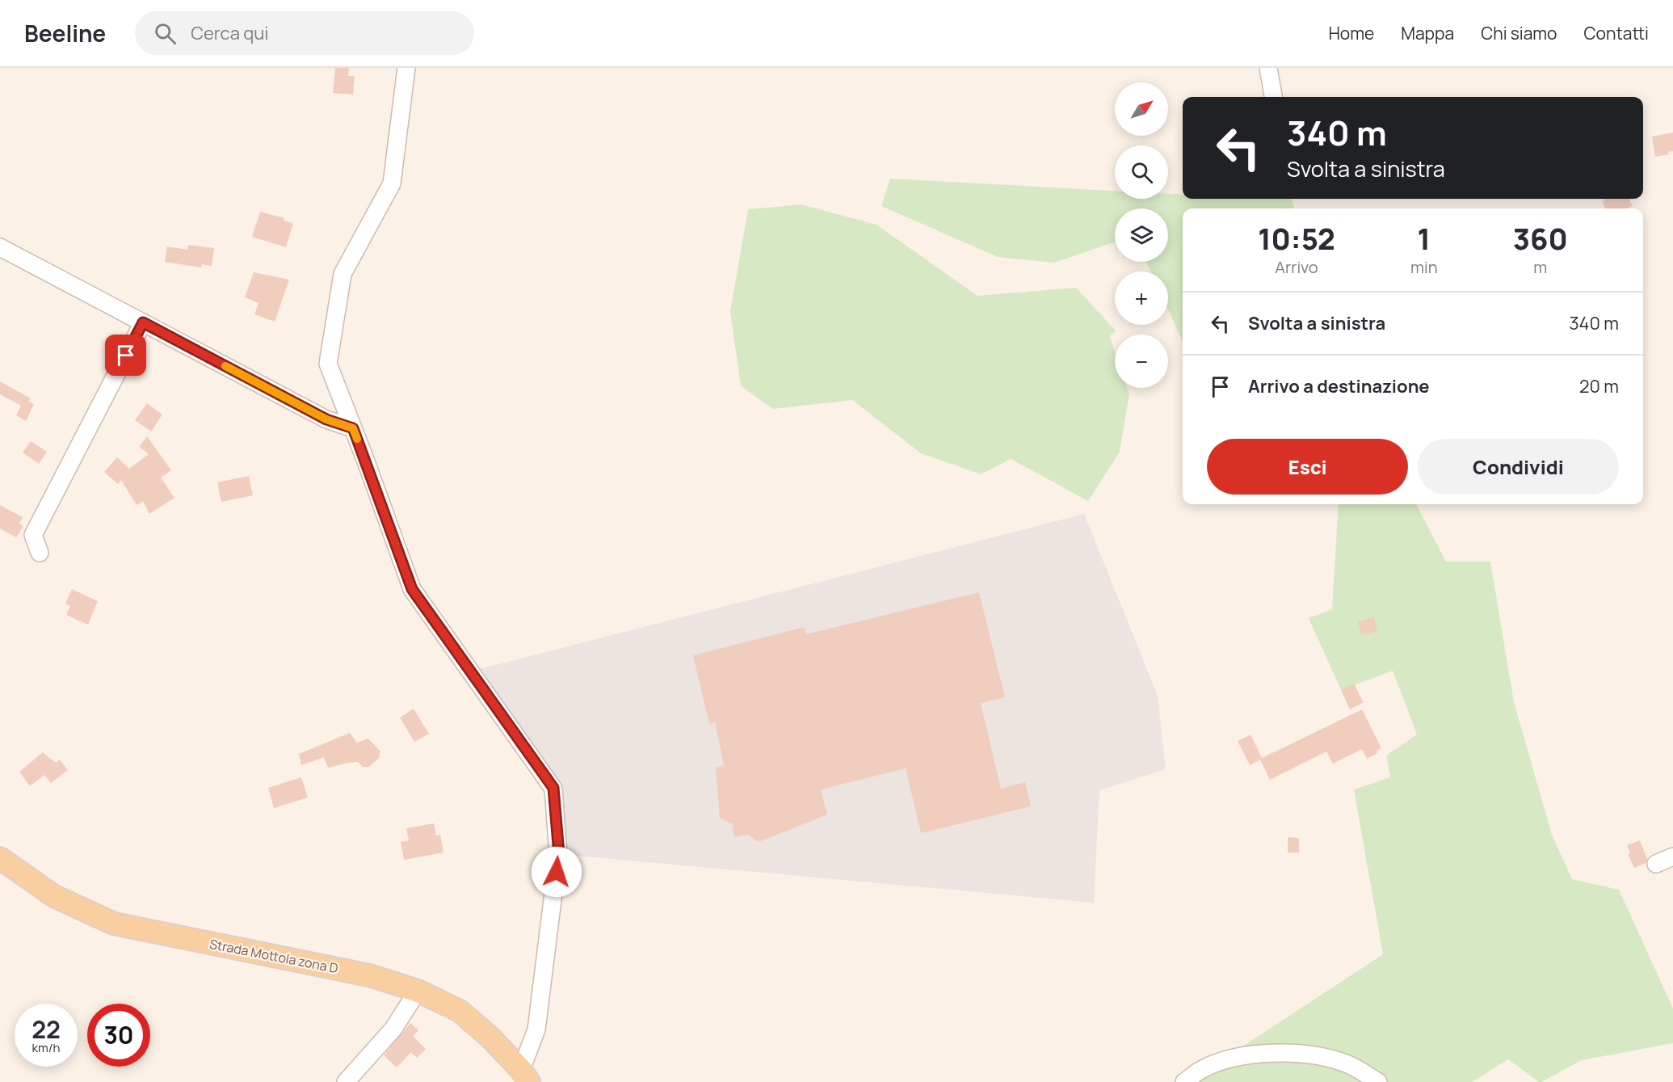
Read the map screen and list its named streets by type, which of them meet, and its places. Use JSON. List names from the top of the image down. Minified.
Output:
{"streets":{"main road":["Strada Mottola zona D"]},"north":"top right","page":{"header":"Beeline","search":"Cerca qui","nav":["Home","Mappa","Chi siamo","Contatti"],"map_buttons":["+","−"],"turn":["340 m","Svolta a sinistra"],"eta":["10:52","Arrivo","1","min","360","m"],"list":[{"name":"Svolta a sinistra","value":"340 m"},{"name":"Arrivo a destinazione","value":"20 m"}],"buttons":["Esci","Condividi"],"speed":"22 km/h","limit":"30"}}
